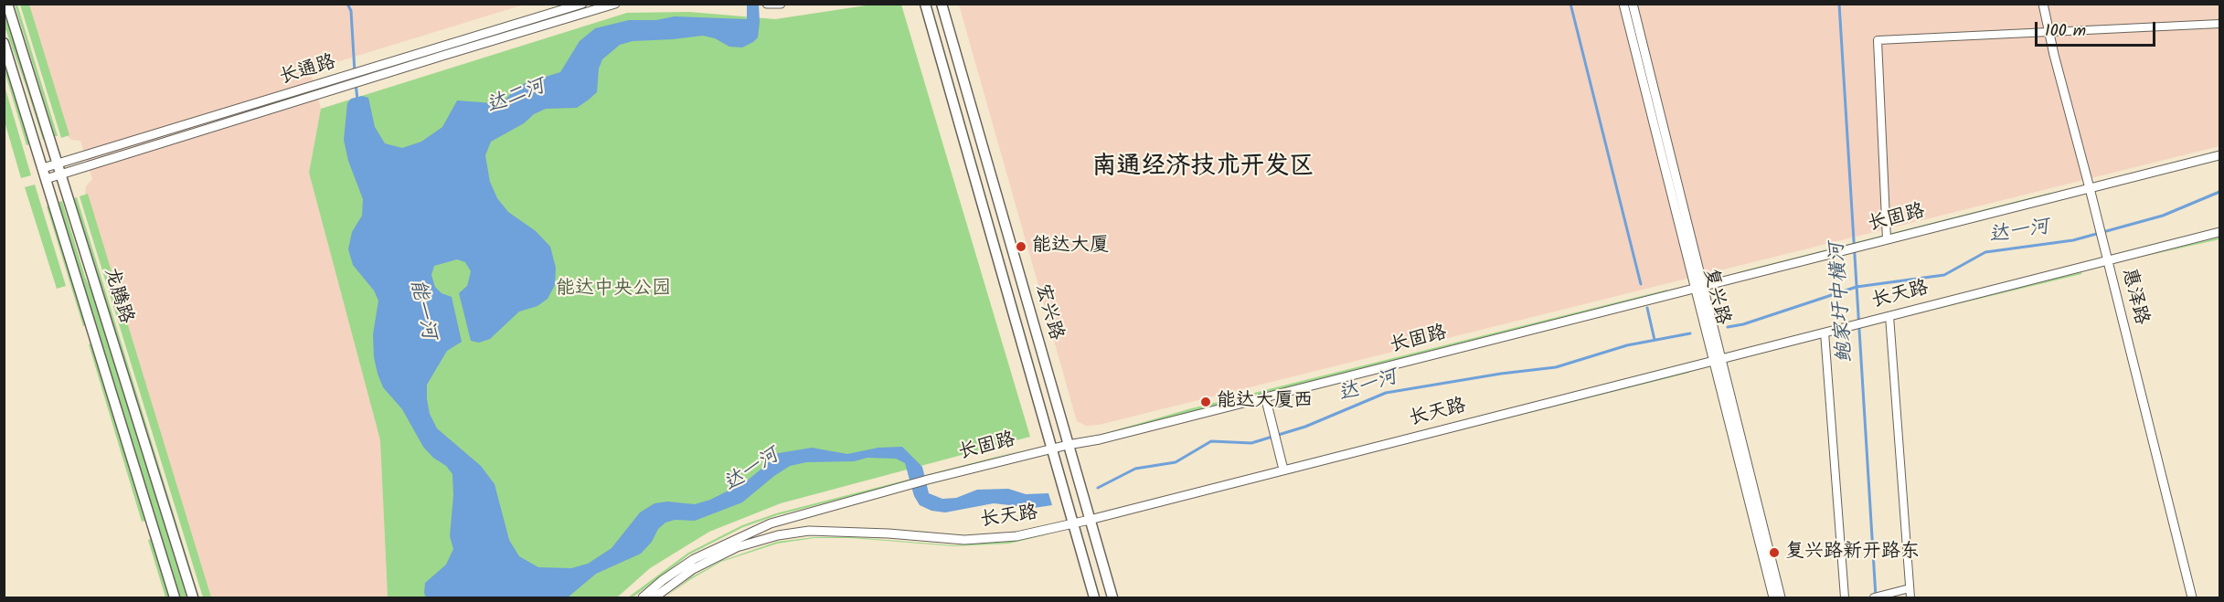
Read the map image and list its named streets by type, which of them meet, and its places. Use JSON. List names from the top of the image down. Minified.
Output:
{"streets":{"main road":["龙腾路","宏兴路"],"street":["长通路","长固路","长天路","复兴路","惠泽路"]},"crossings":[["长通路","龙腾路"],["长固路","复兴路"],["长固路","惠泽路"],["长固路","宏兴路"],["长天路","复兴路"],["长天路","惠泽路"],["长天路","宏兴路"]],"districts":["南通经济技术开发区"],"water":["达二河","达一河","鲍家圩中横河","能一河"],"parks":["能达中央公园"],"places":["能达大厦","能达大厦西","复兴路新开路东"],"scale_bar":"100 m"}
